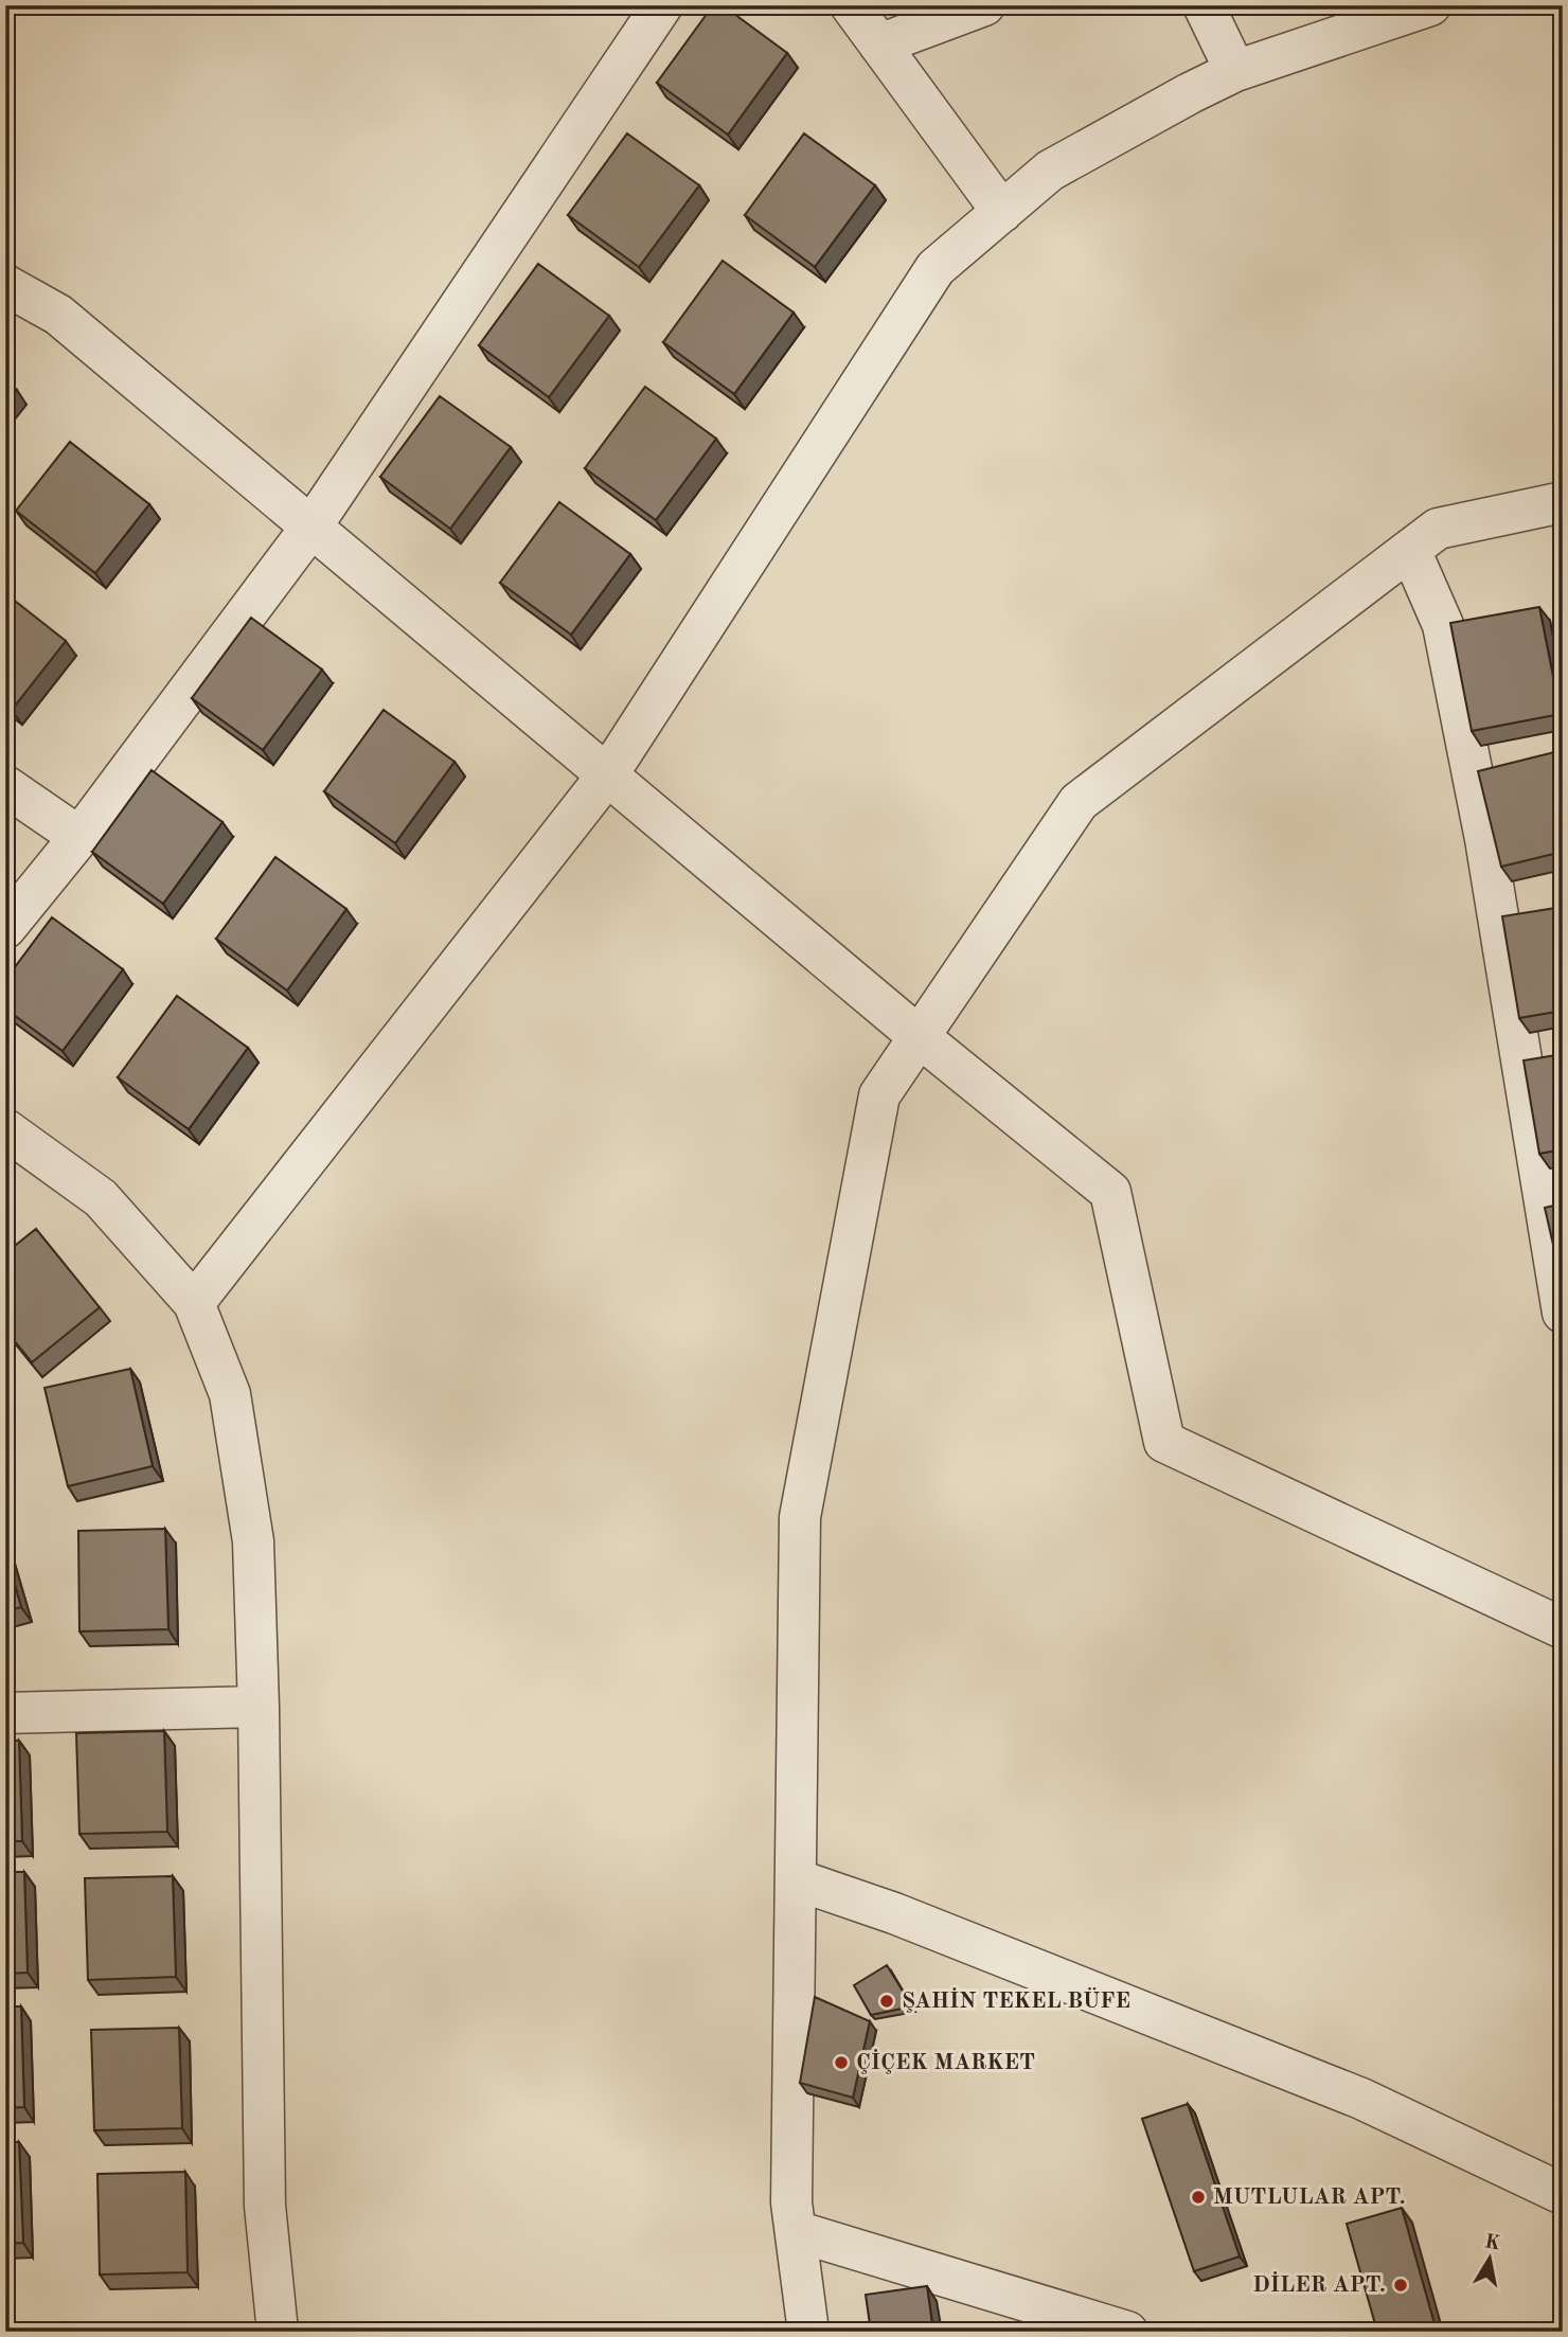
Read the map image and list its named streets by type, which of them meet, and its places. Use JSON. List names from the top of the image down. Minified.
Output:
{"places":["ŞAHİN TEKEL BÜFE","ÇİÇEK MARKET","MUTLULAR APT.","DİLER APT."],"north":"top"}
